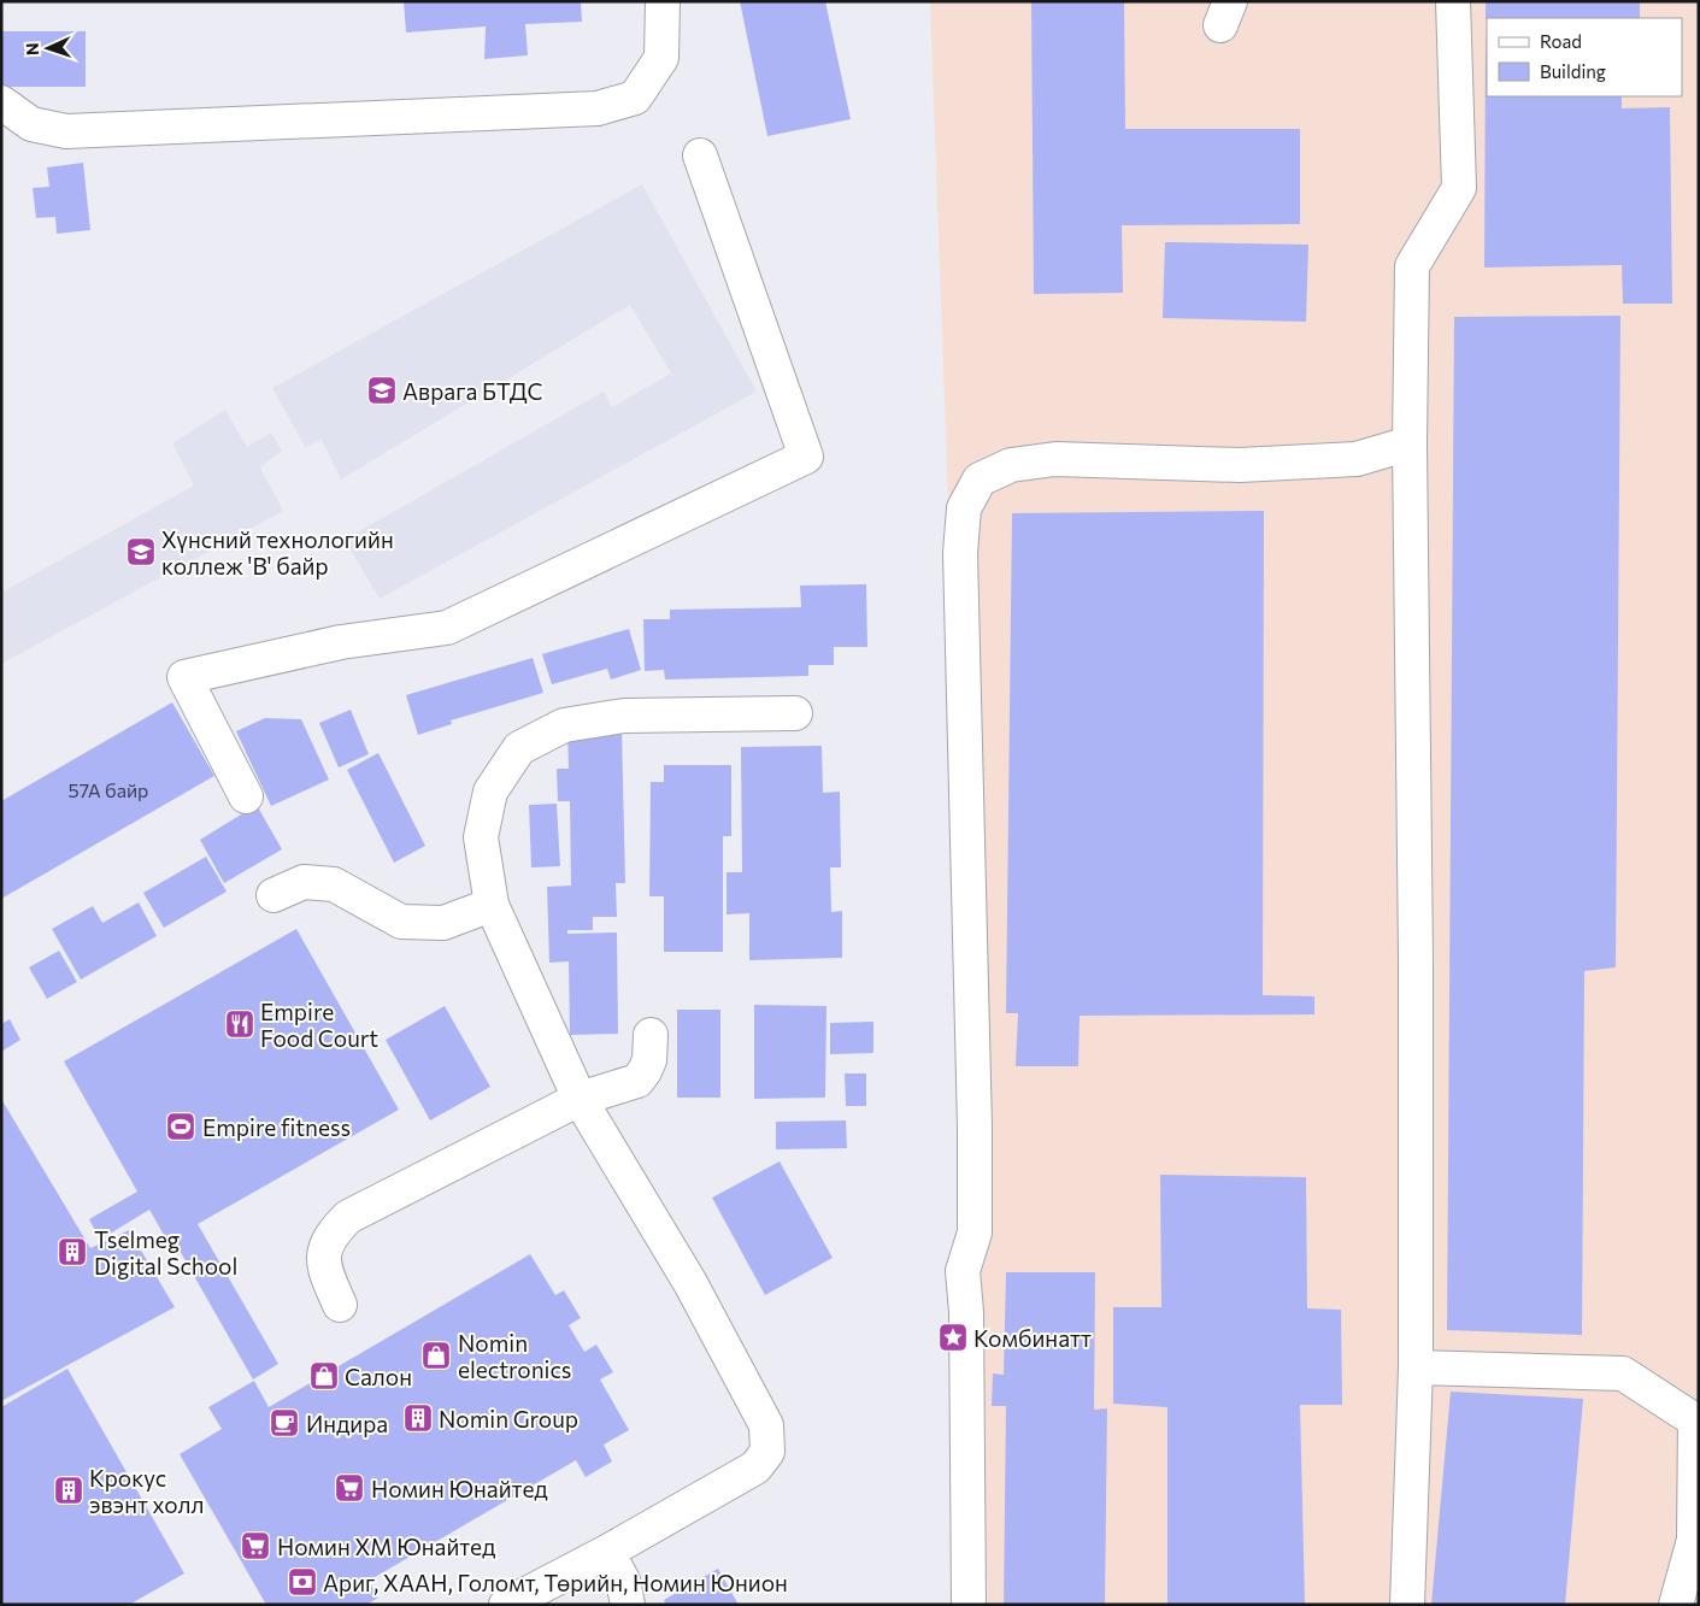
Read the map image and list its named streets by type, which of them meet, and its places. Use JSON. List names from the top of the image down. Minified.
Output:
{"places":{"school or university":["Аврага БТДС","Хүнсний технологийн коллеж 'B' байр"],"restaurant":["Empire Food Court"],"sports":["Empire fitness"],"building":["Tselmeg Digital School","Nomin Group","Крокус эвэнт холл"],"place":["Комбинатт"],"shop":["Nomin electronics","Салон"],"cafe":["Индира"],"supermarket":["Номин Юнайтед","Номин ХМ Юнайтед"],"bank":["Ариг, ХААН, Голомт, Төрийн, Номин Юнион"]},"house_numbers":["57A байр"],"legend":["Road","Building"],"north":"left"}
